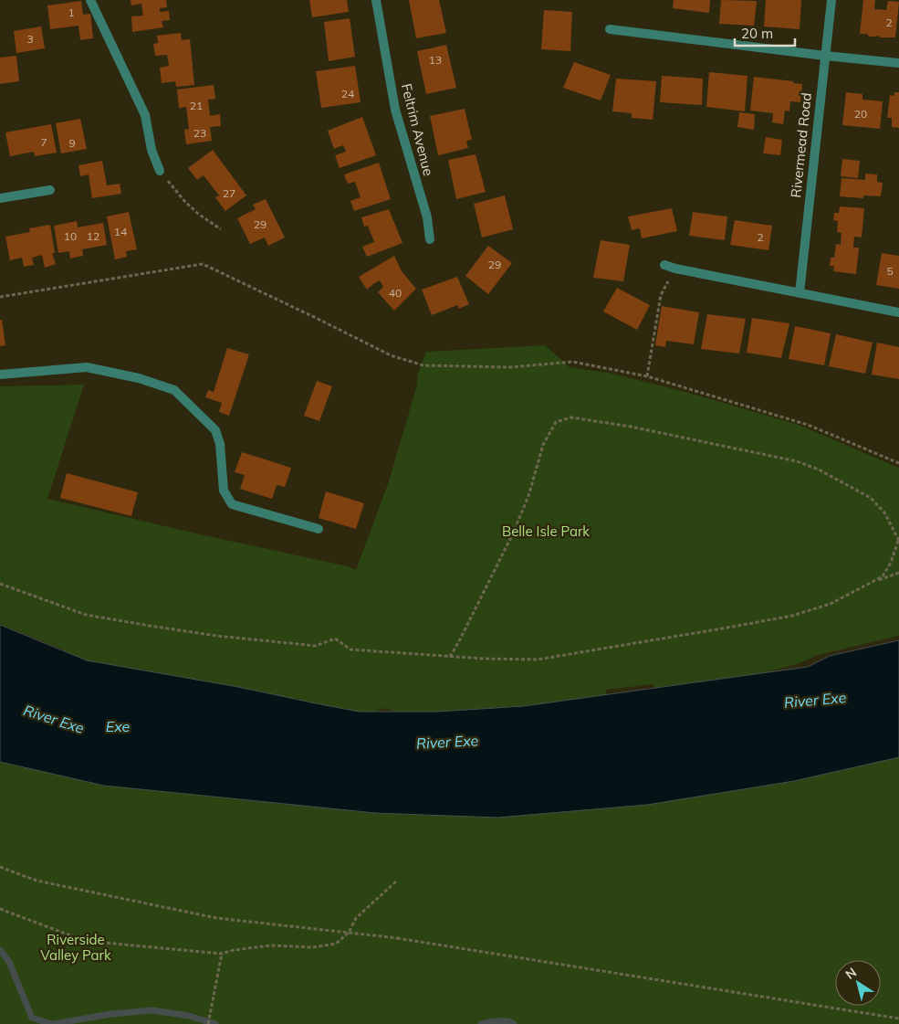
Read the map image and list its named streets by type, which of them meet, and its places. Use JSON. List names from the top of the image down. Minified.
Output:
{"streets":{"street":["Feltrim Avenue","Rivermead Road"]},"water":["River Exe","Exe"],"parks":["Belle Isle Park","Riverside Valley Park"],"house_numbers":["1","2","3","13","24","21","20","23","7","9","27","29","14","10","12","2","29","5","40"],"scale_bar":"20 m","north":"top left"}
